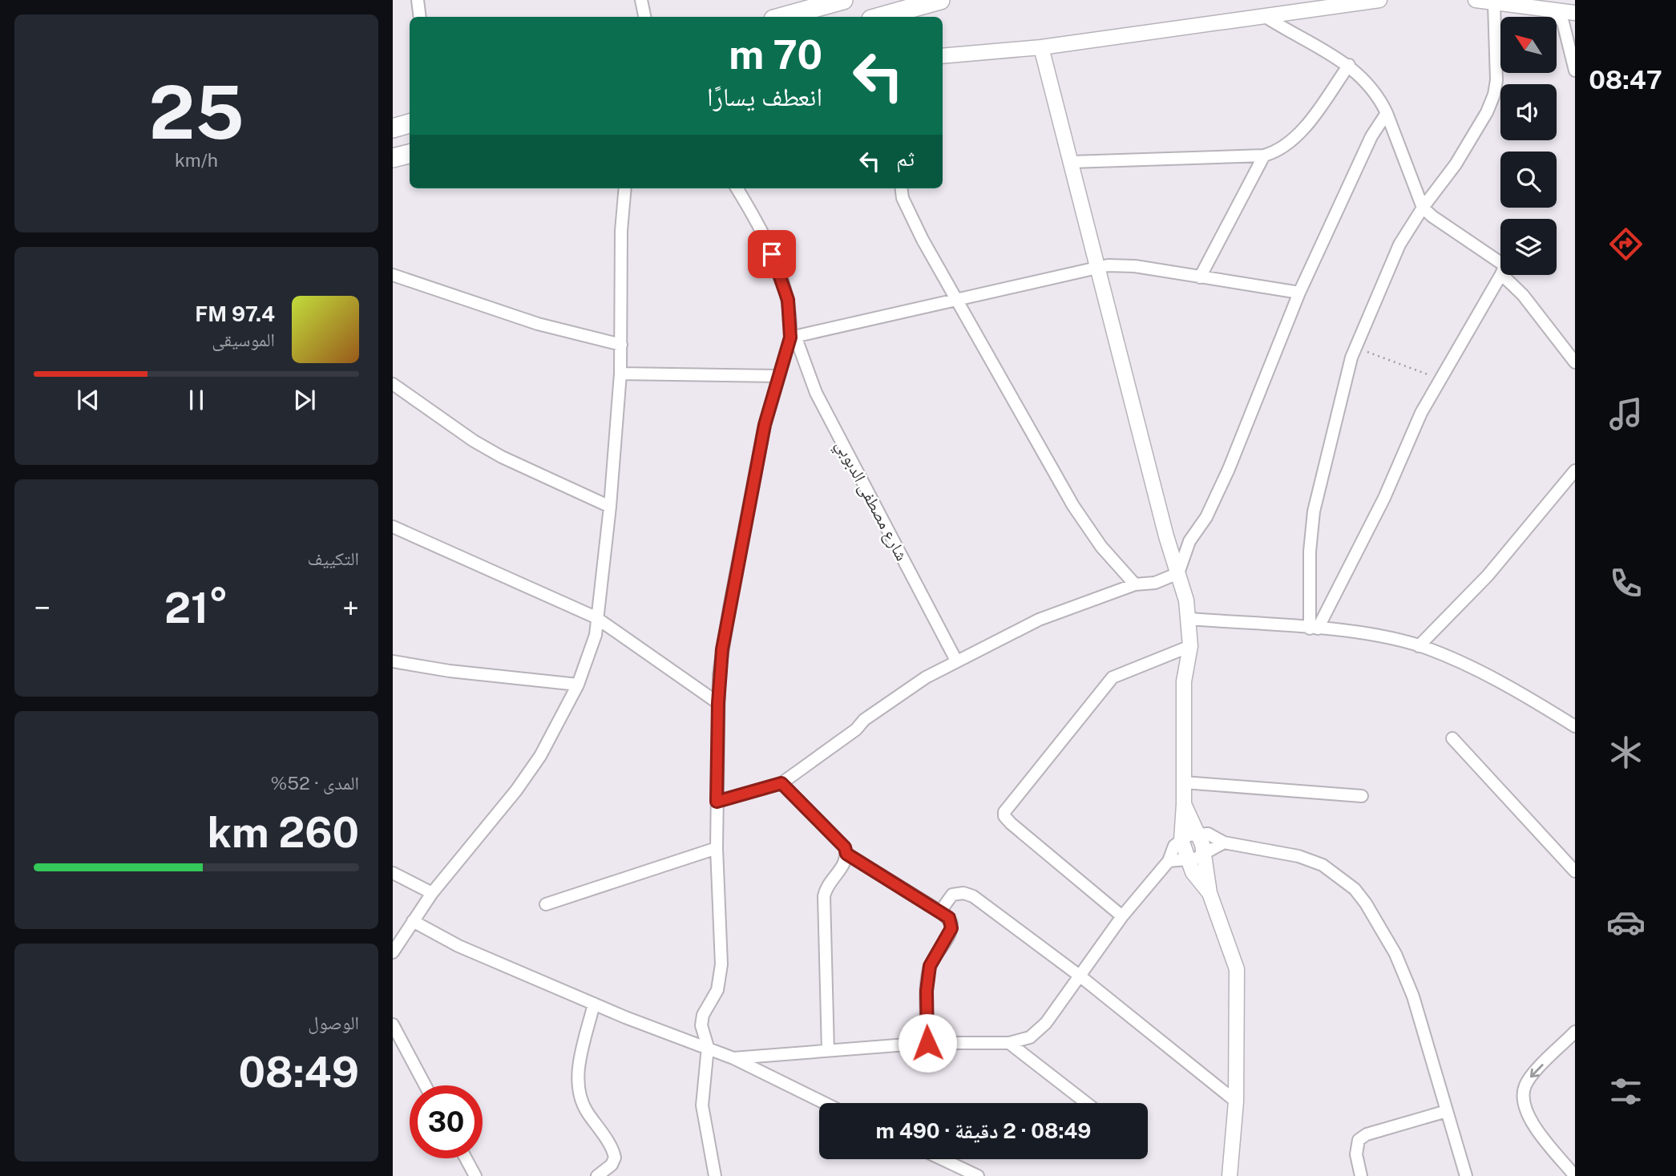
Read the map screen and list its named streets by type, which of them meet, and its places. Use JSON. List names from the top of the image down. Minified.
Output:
{"streets":{"street":["شارع مصطفى الدبوبي"]},"north":"top left","page":{"tabs":"08:47","tile":[["25","km/h"],"التكييف",["المدى · 52%","260 km"],["الوصول","08:49"]],"turn":["70 m","انعطف يسارًا"],"then":"ثم","song":["97.4 FM","الموسيقى"],"heat":["−","21°","+"],"limit":"30","trip":"08:49 · 2 دقيقة · 490 m"}}
